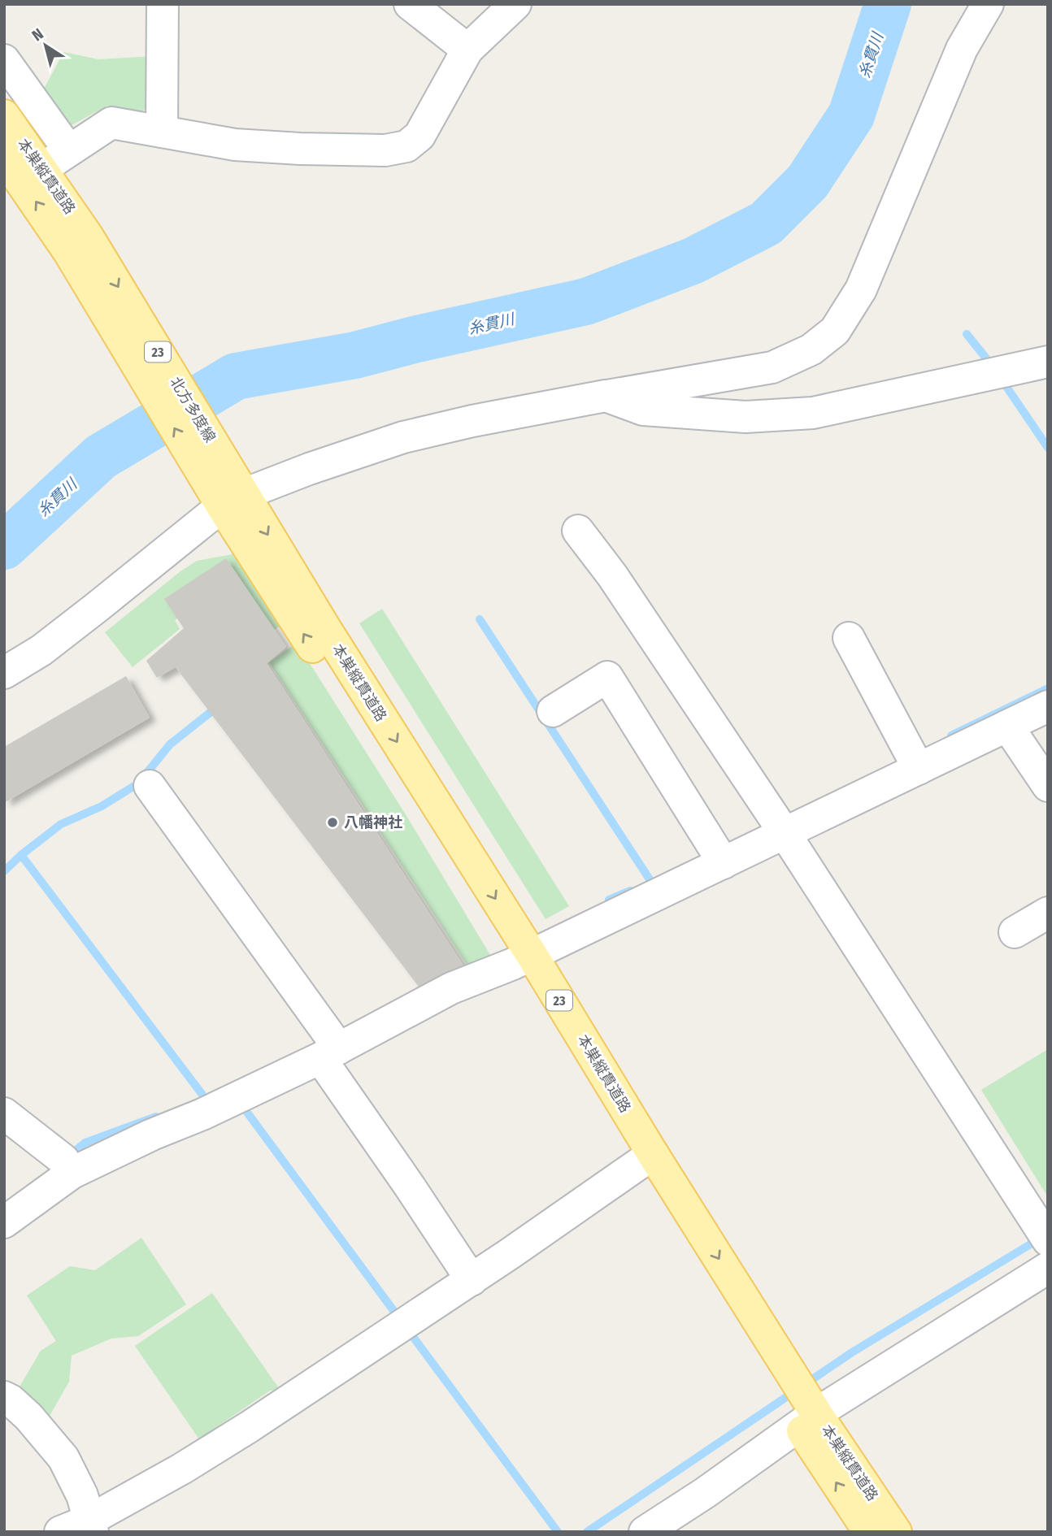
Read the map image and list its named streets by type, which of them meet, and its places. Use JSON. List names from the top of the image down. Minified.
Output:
{"streets":{"main road":["本巣縦貫道路","23","北方多度線"]},"crossings":[["本巣縦貫道路","北方多度線"]],"water":["糸貫川"],"places":["八幡神社"],"north":"top left"}
